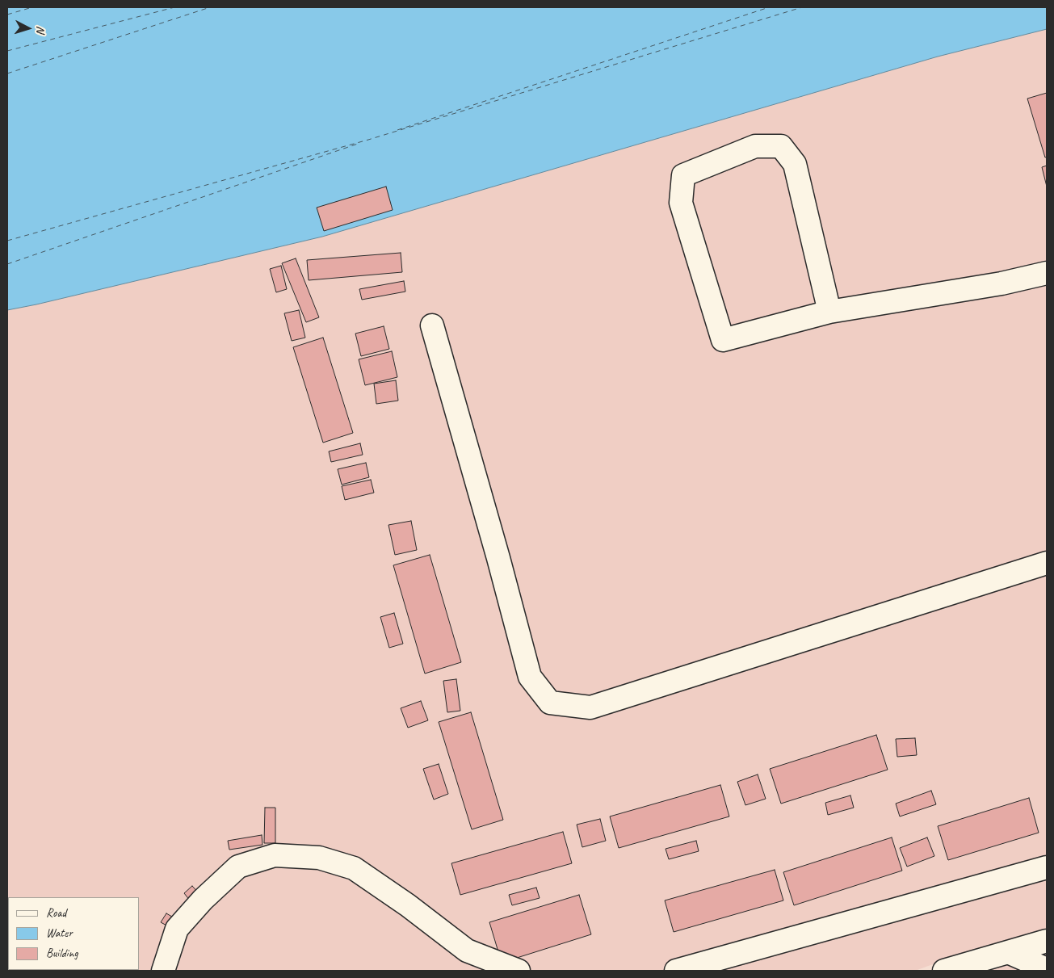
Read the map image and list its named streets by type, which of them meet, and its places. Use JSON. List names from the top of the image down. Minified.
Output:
{"legend":["Road","Water","Building"],"north":"right"}
